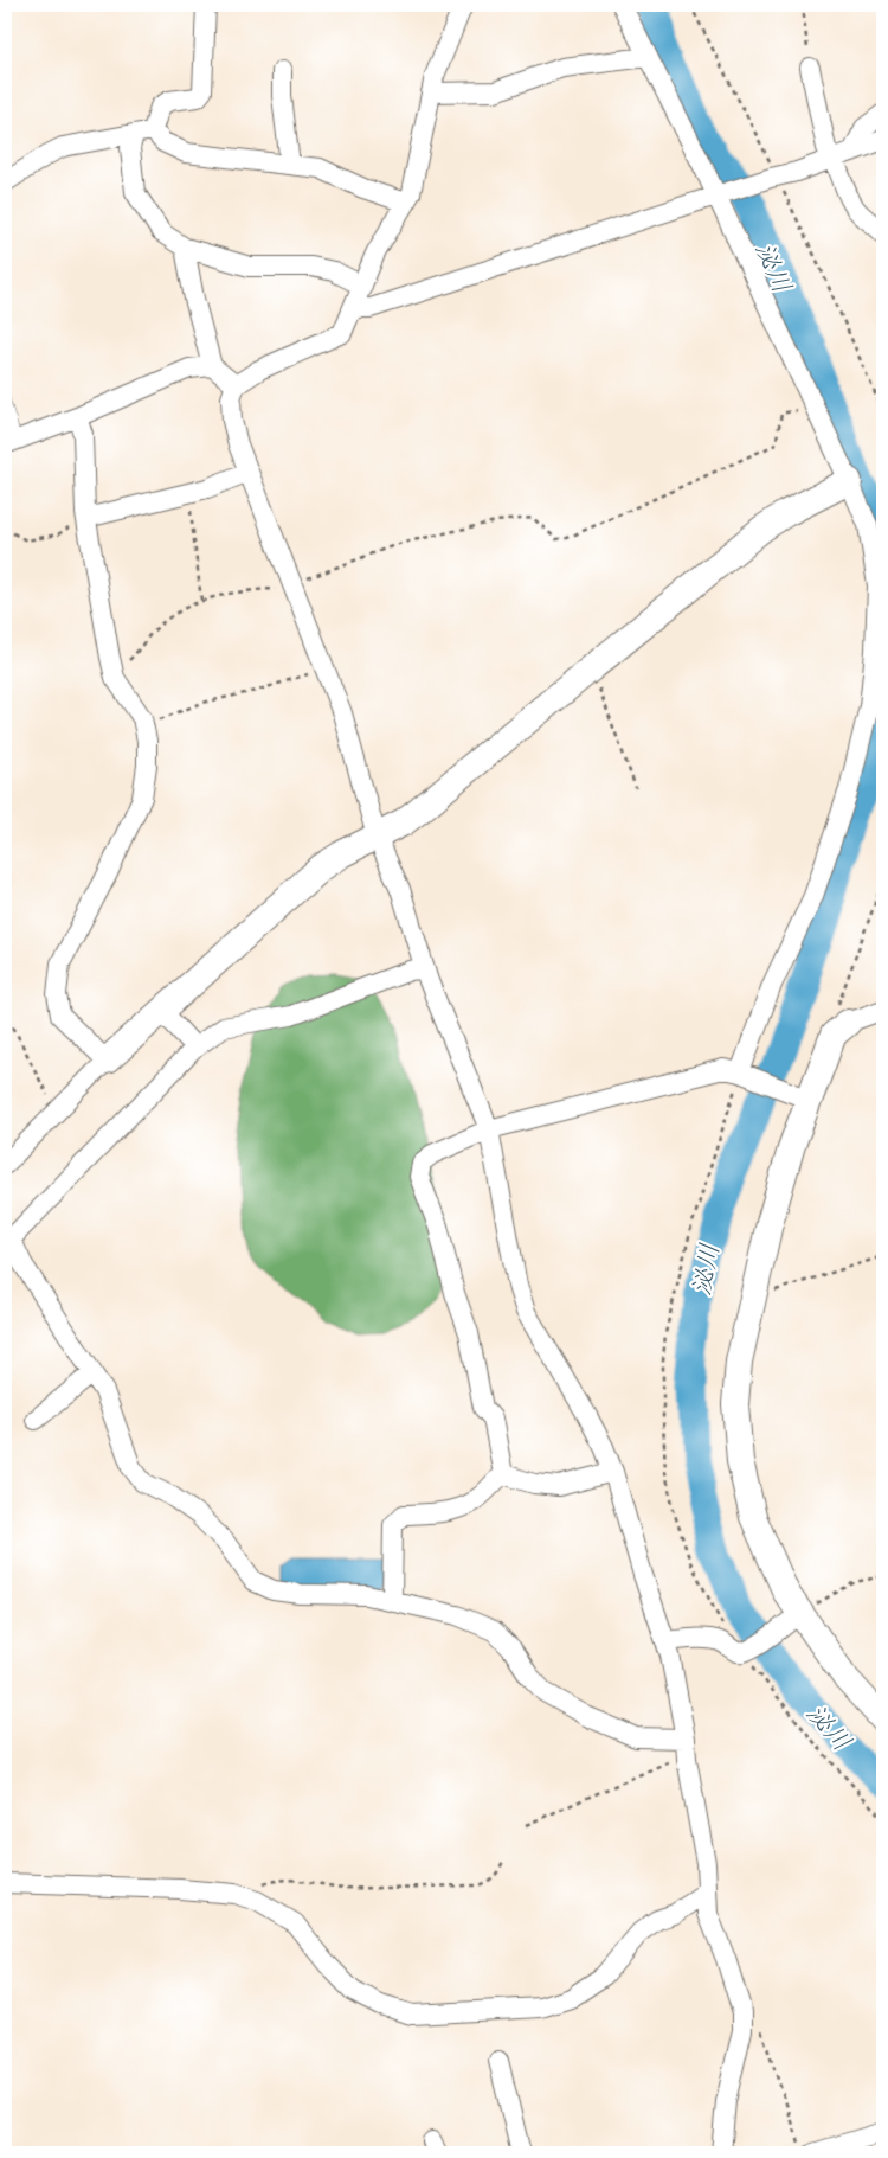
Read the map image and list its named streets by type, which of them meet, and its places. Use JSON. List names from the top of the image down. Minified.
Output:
{"water":["泌川"]}
